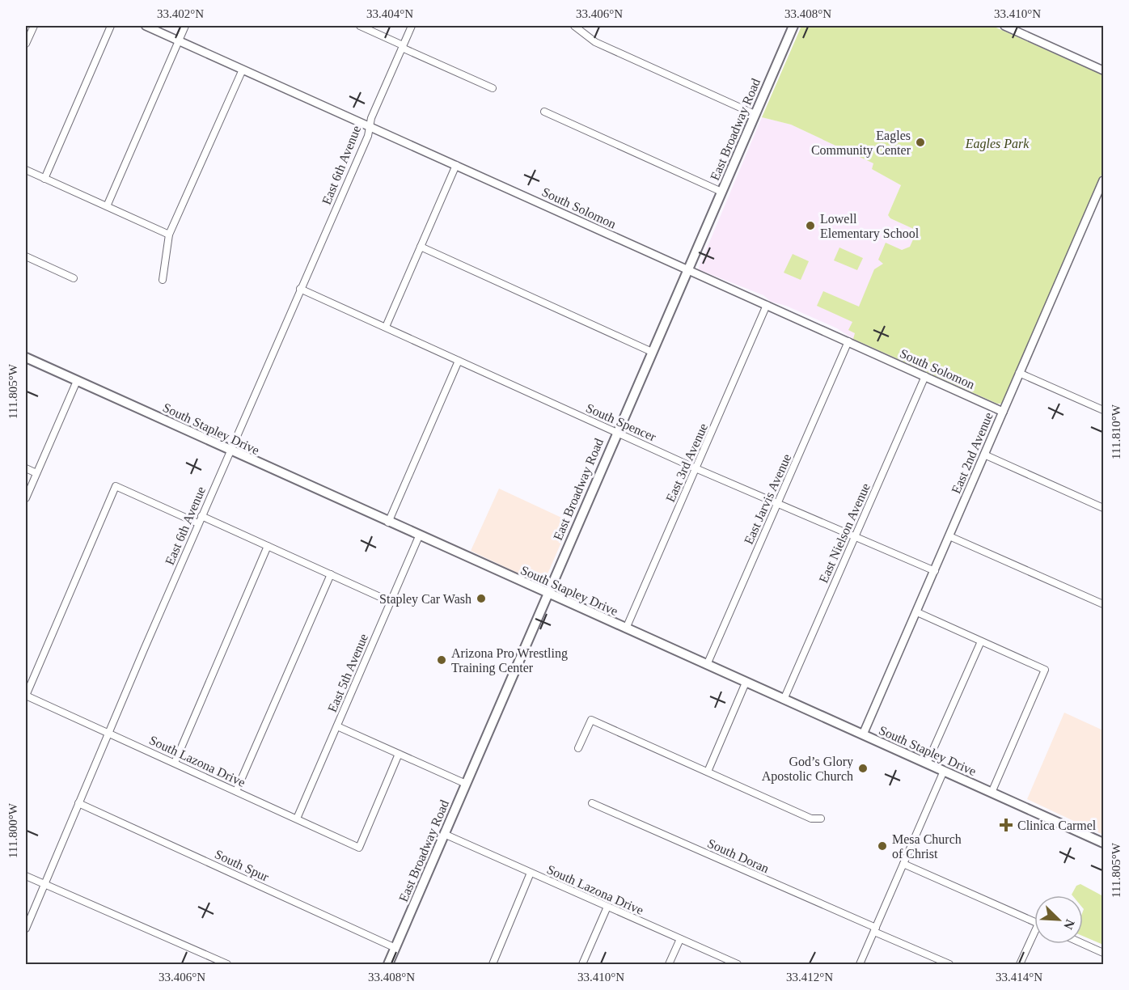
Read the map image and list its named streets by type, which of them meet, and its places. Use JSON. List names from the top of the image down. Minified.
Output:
{"streets":{"main road":["East Broadway Road","South Stapley Drive"],"street":["East 6th Avenue","South Solomon","South Spencer","East 2nd Avenue","East 3rd Avenue","East Jarvis Avenue","East Nielson Avenue","East 5th Avenue","South Lazona Drive","South Doran","South Spur"]},"crossings":[["East Broadway Road","South Solomon"],["East Broadway Road","South Spencer"],["East Broadway Road","South Stapley Drive"],["East Broadway Road","South Lazona Drive"],["East Broadway Road","South Spur"],["East 6th Avenue","South Solomon"],["East 6th Avenue","South Spencer"],["East 6th Avenue","South Stapley Drive"],["East 6th Avenue","South Lazona Drive"],["East 6th Avenue","South Spur"],["South Solomon","East 2nd Avenue"],["South Solomon","East 3rd Avenue"],["South Solomon","East Jarvis Avenue"],["South Solomon","East Nielson Avenue"],["South Spencer","East 2nd Avenue"],["South Spencer","East 3rd Avenue"],["South Spencer","East Jarvis Avenue"],["South Spencer","East Nielson Avenue"],["South Stapley Drive","East 2nd Avenue"],["South Stapley Drive","East 3rd Avenue"],["South Stapley Drive","East Jarvis Avenue"],["South Stapley Drive","East Nielson Avenue"],["South Stapley Drive","East 5th Avenue"],["East 5th Avenue","South Lazona Drive"]],"parks":["Eagles Park"],"places":{"other":["Eagles Community Center","Lowell Elementary School","Stapley Car Wash","Arizona Pro Wrestling Training Center","God’s Glory Apostolic Church","Mesa Church of Christ"],"health":["Clinica Carmel"]},"north":"bottom right","coordinates":["33.402°N","33.404°N","33.406°N","33.408°N","33.410°N","111.805°W","111.810°W","111.800°W","33.412°N","33.414°N"]}
